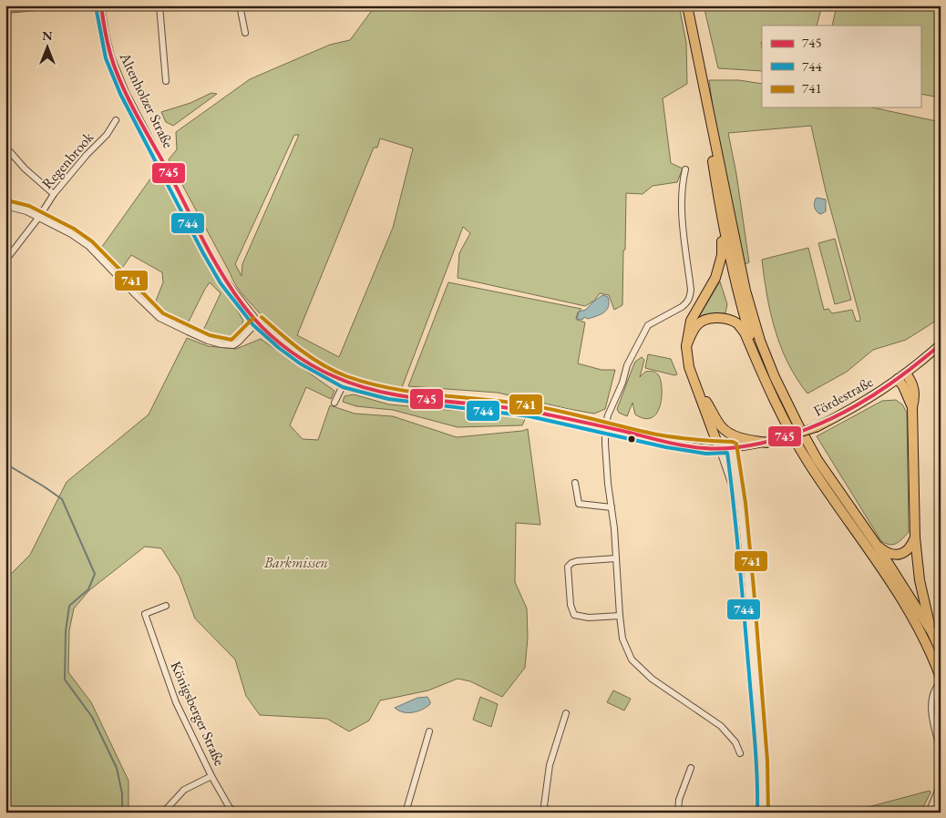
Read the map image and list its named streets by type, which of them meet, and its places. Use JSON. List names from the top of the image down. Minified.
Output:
{"streets":{"main road":["Fördestraße"],"street":["Altenholzer Straße","Regenbrook","Königsberger Straße"]},"crossings":[["Altenholzer Straße","Fördestraße"]],"parks":["Barkmissen"],"lines":["transit line 745","transit line 744","transit line 741"],"legend":["745","744","741"],"north":"top"}
